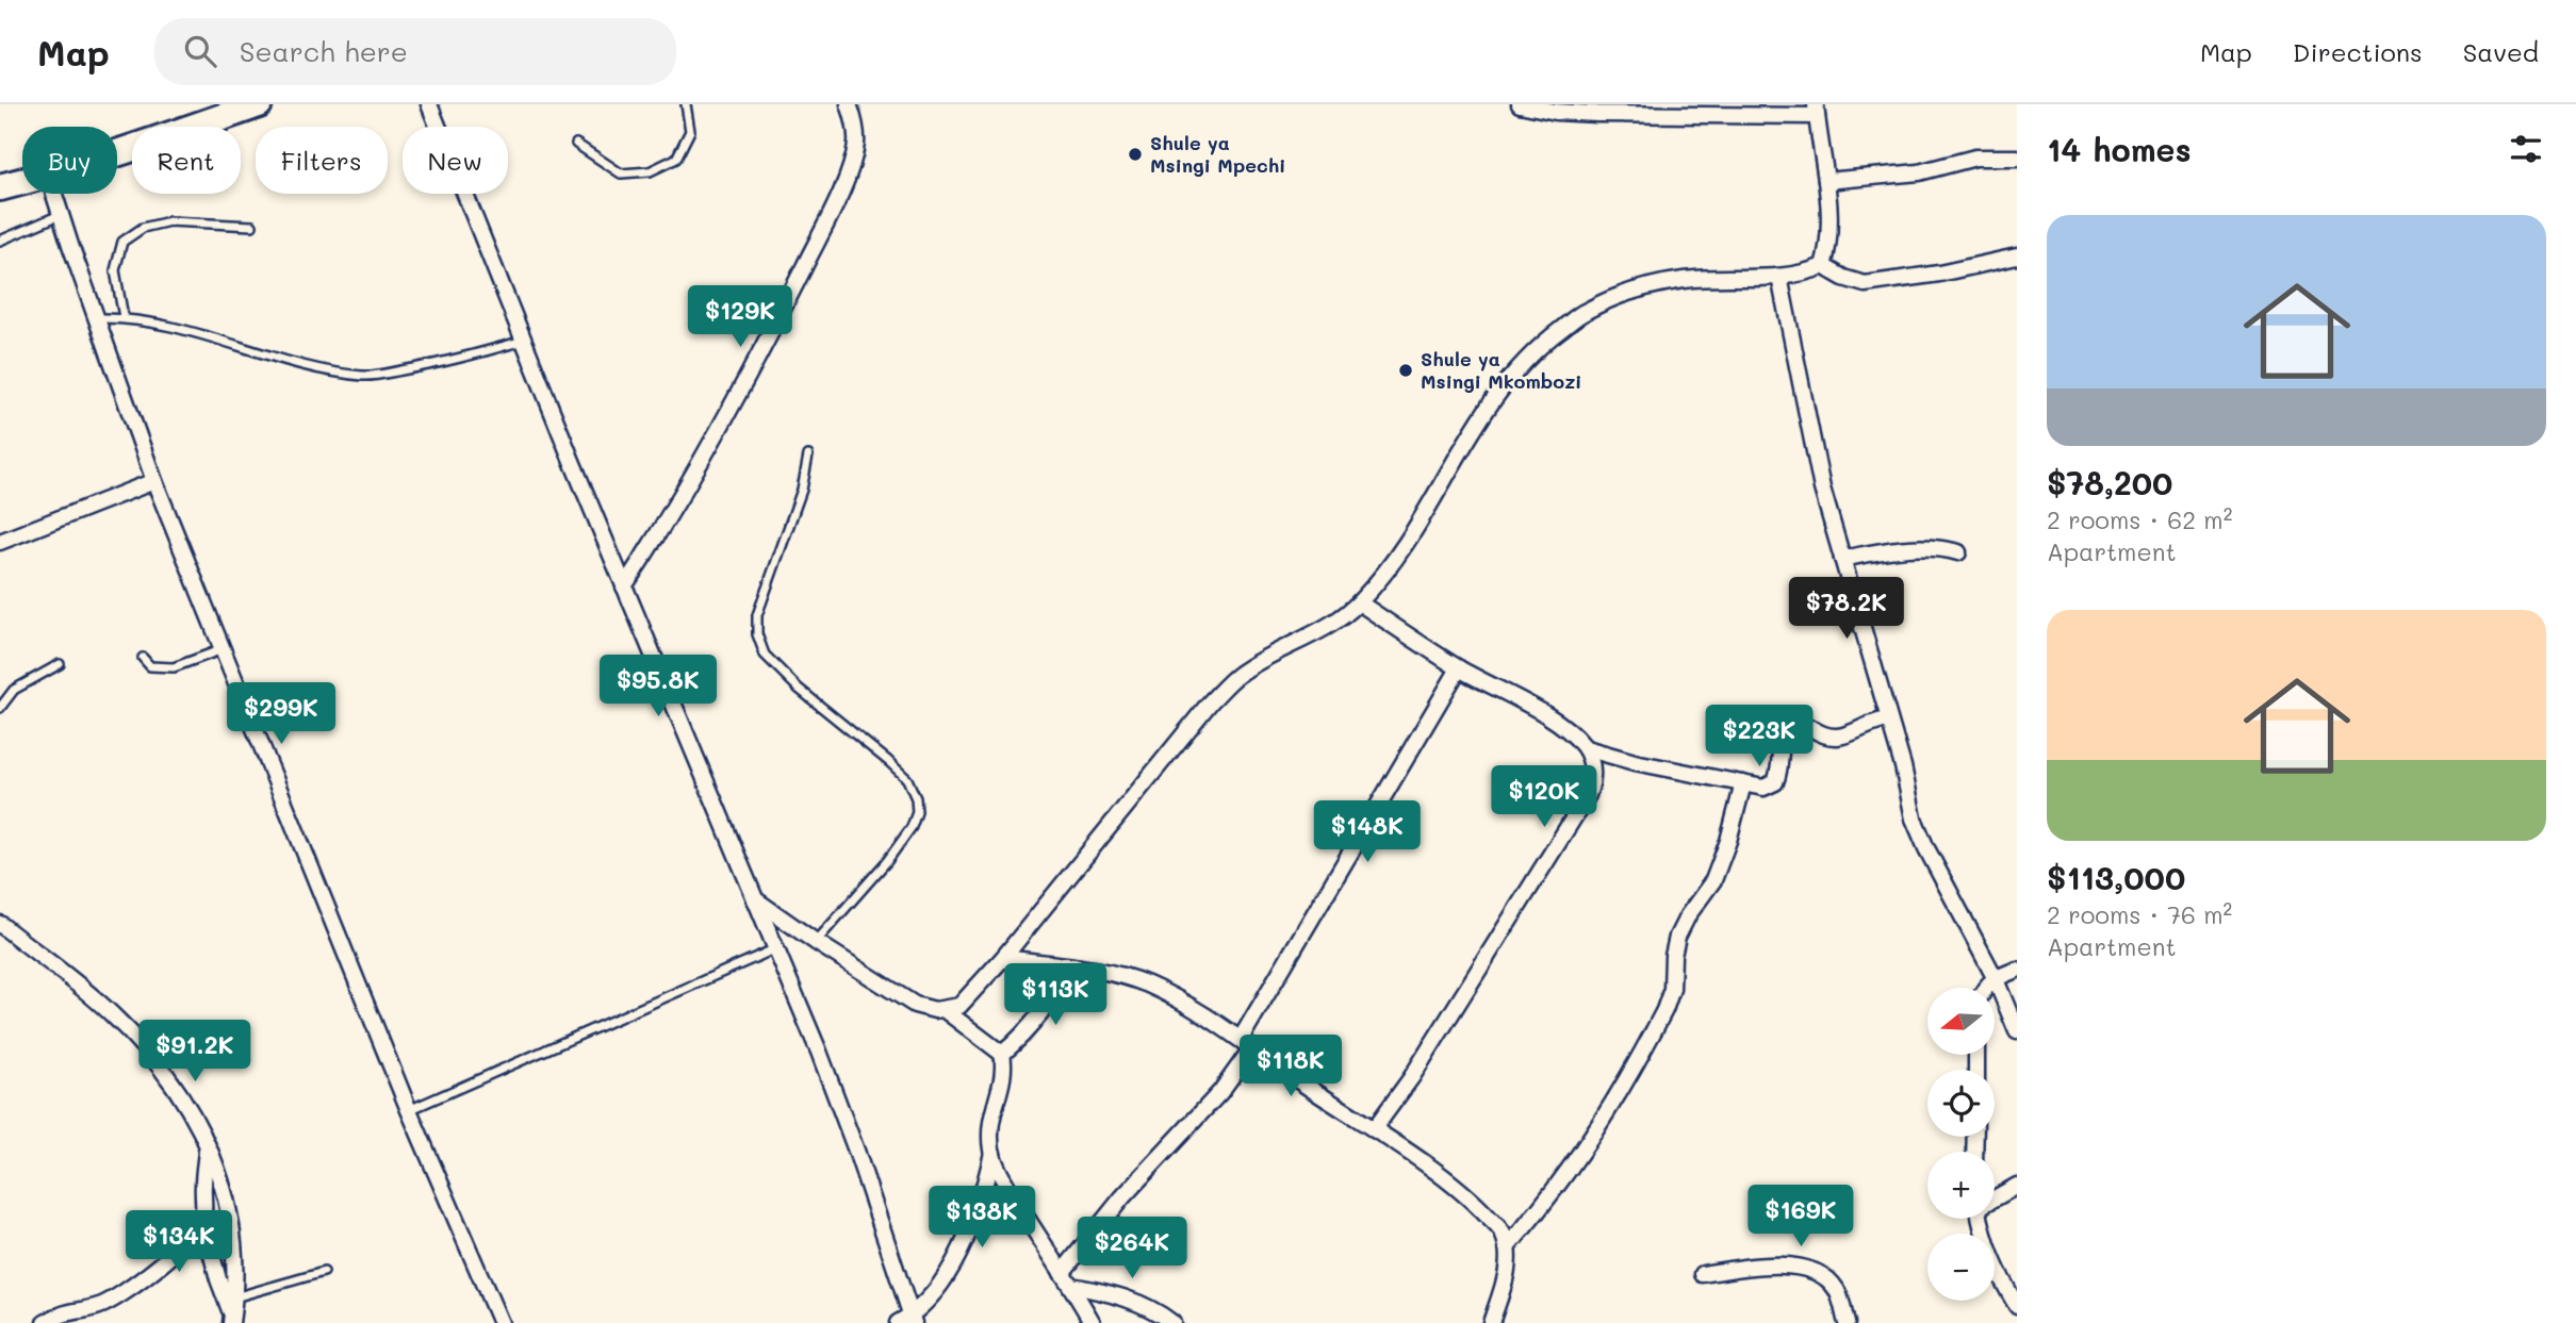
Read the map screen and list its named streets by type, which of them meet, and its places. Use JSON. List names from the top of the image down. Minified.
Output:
{"places":["Shule ya Msingi Mpechi","Shule ya Msingi Mkombozi"],"north":"left","page":{"header":"Map","search":"Search here","nav":["Map","Directions","Saved"],"heading":"14 homes","chip":["Buy","Rent","Filters","New"],"list":[{"name":"$78,200","note":"2 rooms · 62 m² · Apartment"},{"name":"$113,000","note":"2 rooms · 76 m² · Apartment"}],"price":["$129K","$78.2K","$95.8K","$299K","$223K","$120K","$148K","$113K","$91.2K","$118K","$169K","$138K","$134K","$264K"],"map_buttons":["+","−"]}}
